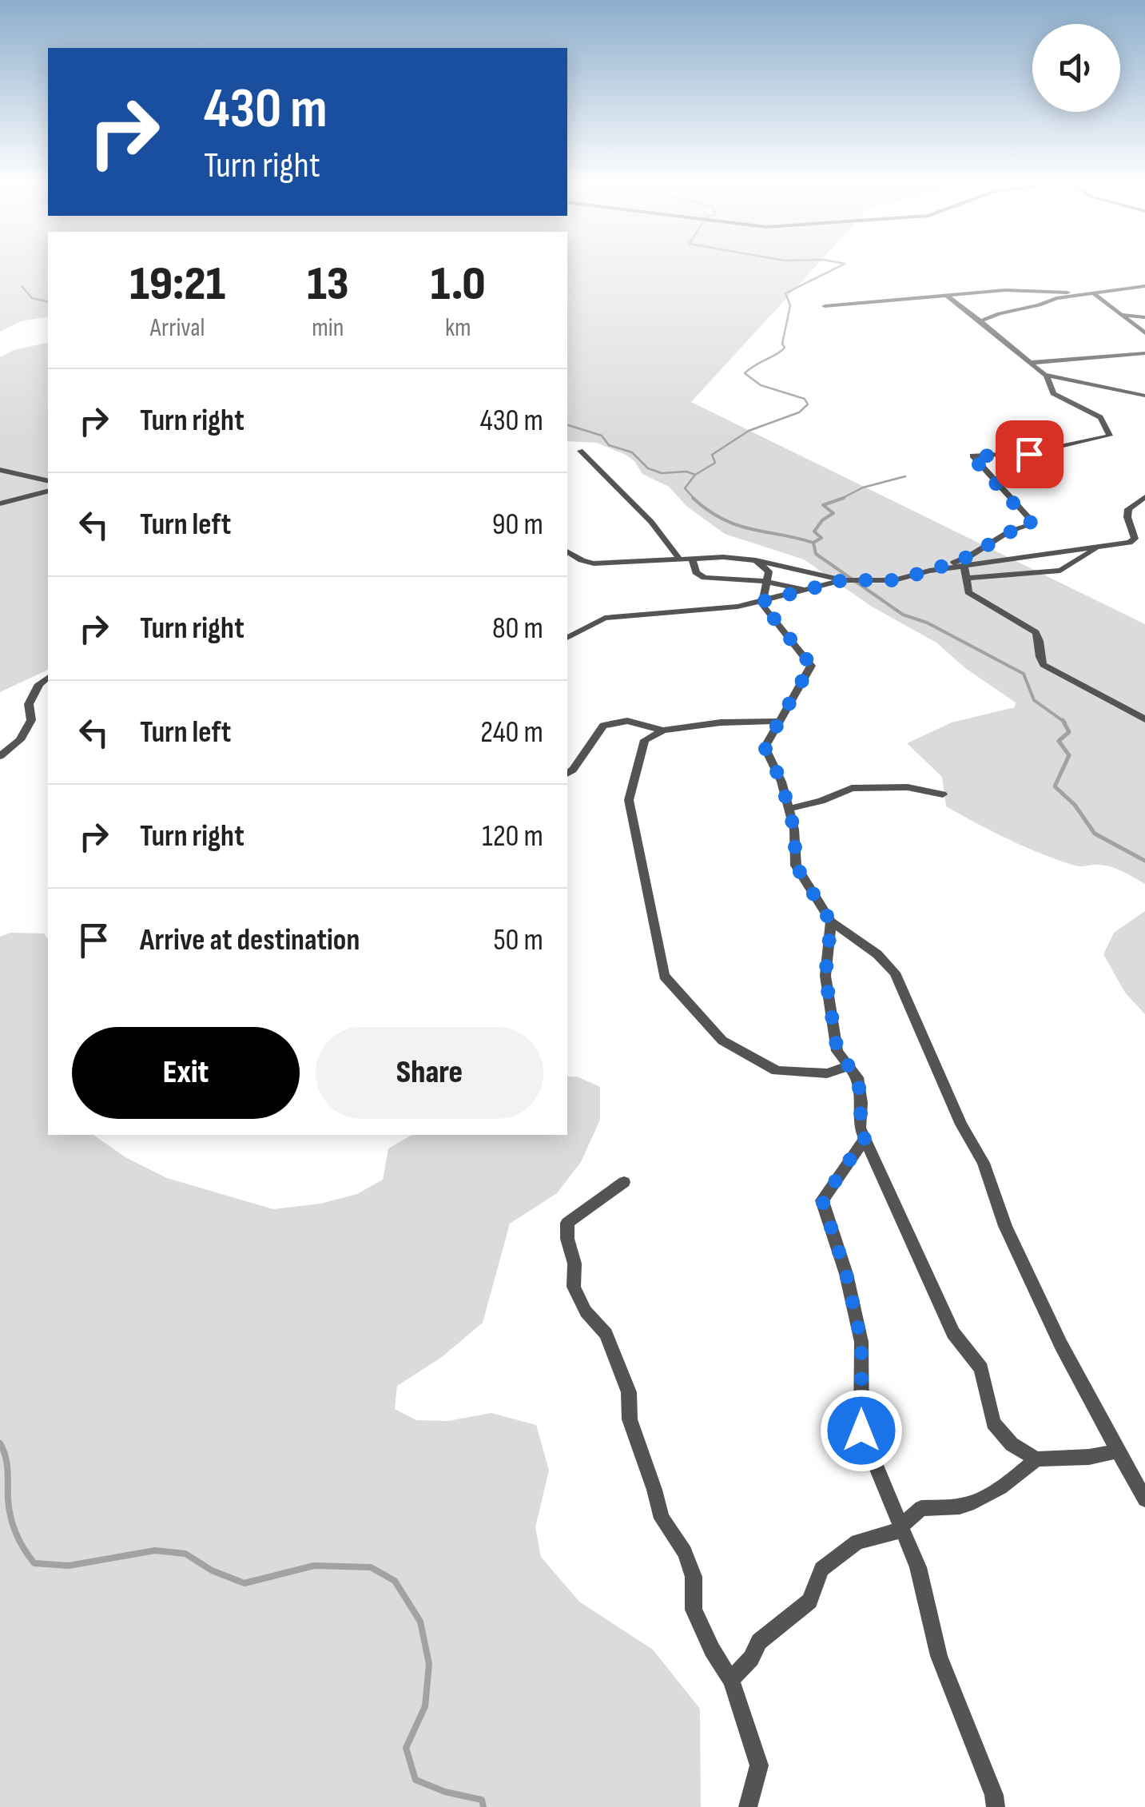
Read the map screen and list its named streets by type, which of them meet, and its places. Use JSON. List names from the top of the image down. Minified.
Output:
{"page":{"turn":["430 m","Turn right"],"eta":["19:21","Arrival","13","min","1.0","km"],"list":[{"name":"Turn right","value":"430 m"},{"name":"Turn left","value":"90 m"},{"name":"Turn right","value":"80 m"},{"name":"Turn left","value":"240 m"},{"name":"Turn right","value":"120 m"},{"name":"Arrive at destination","value":"50 m"}],"buttons":["Exit","Share"]}}
